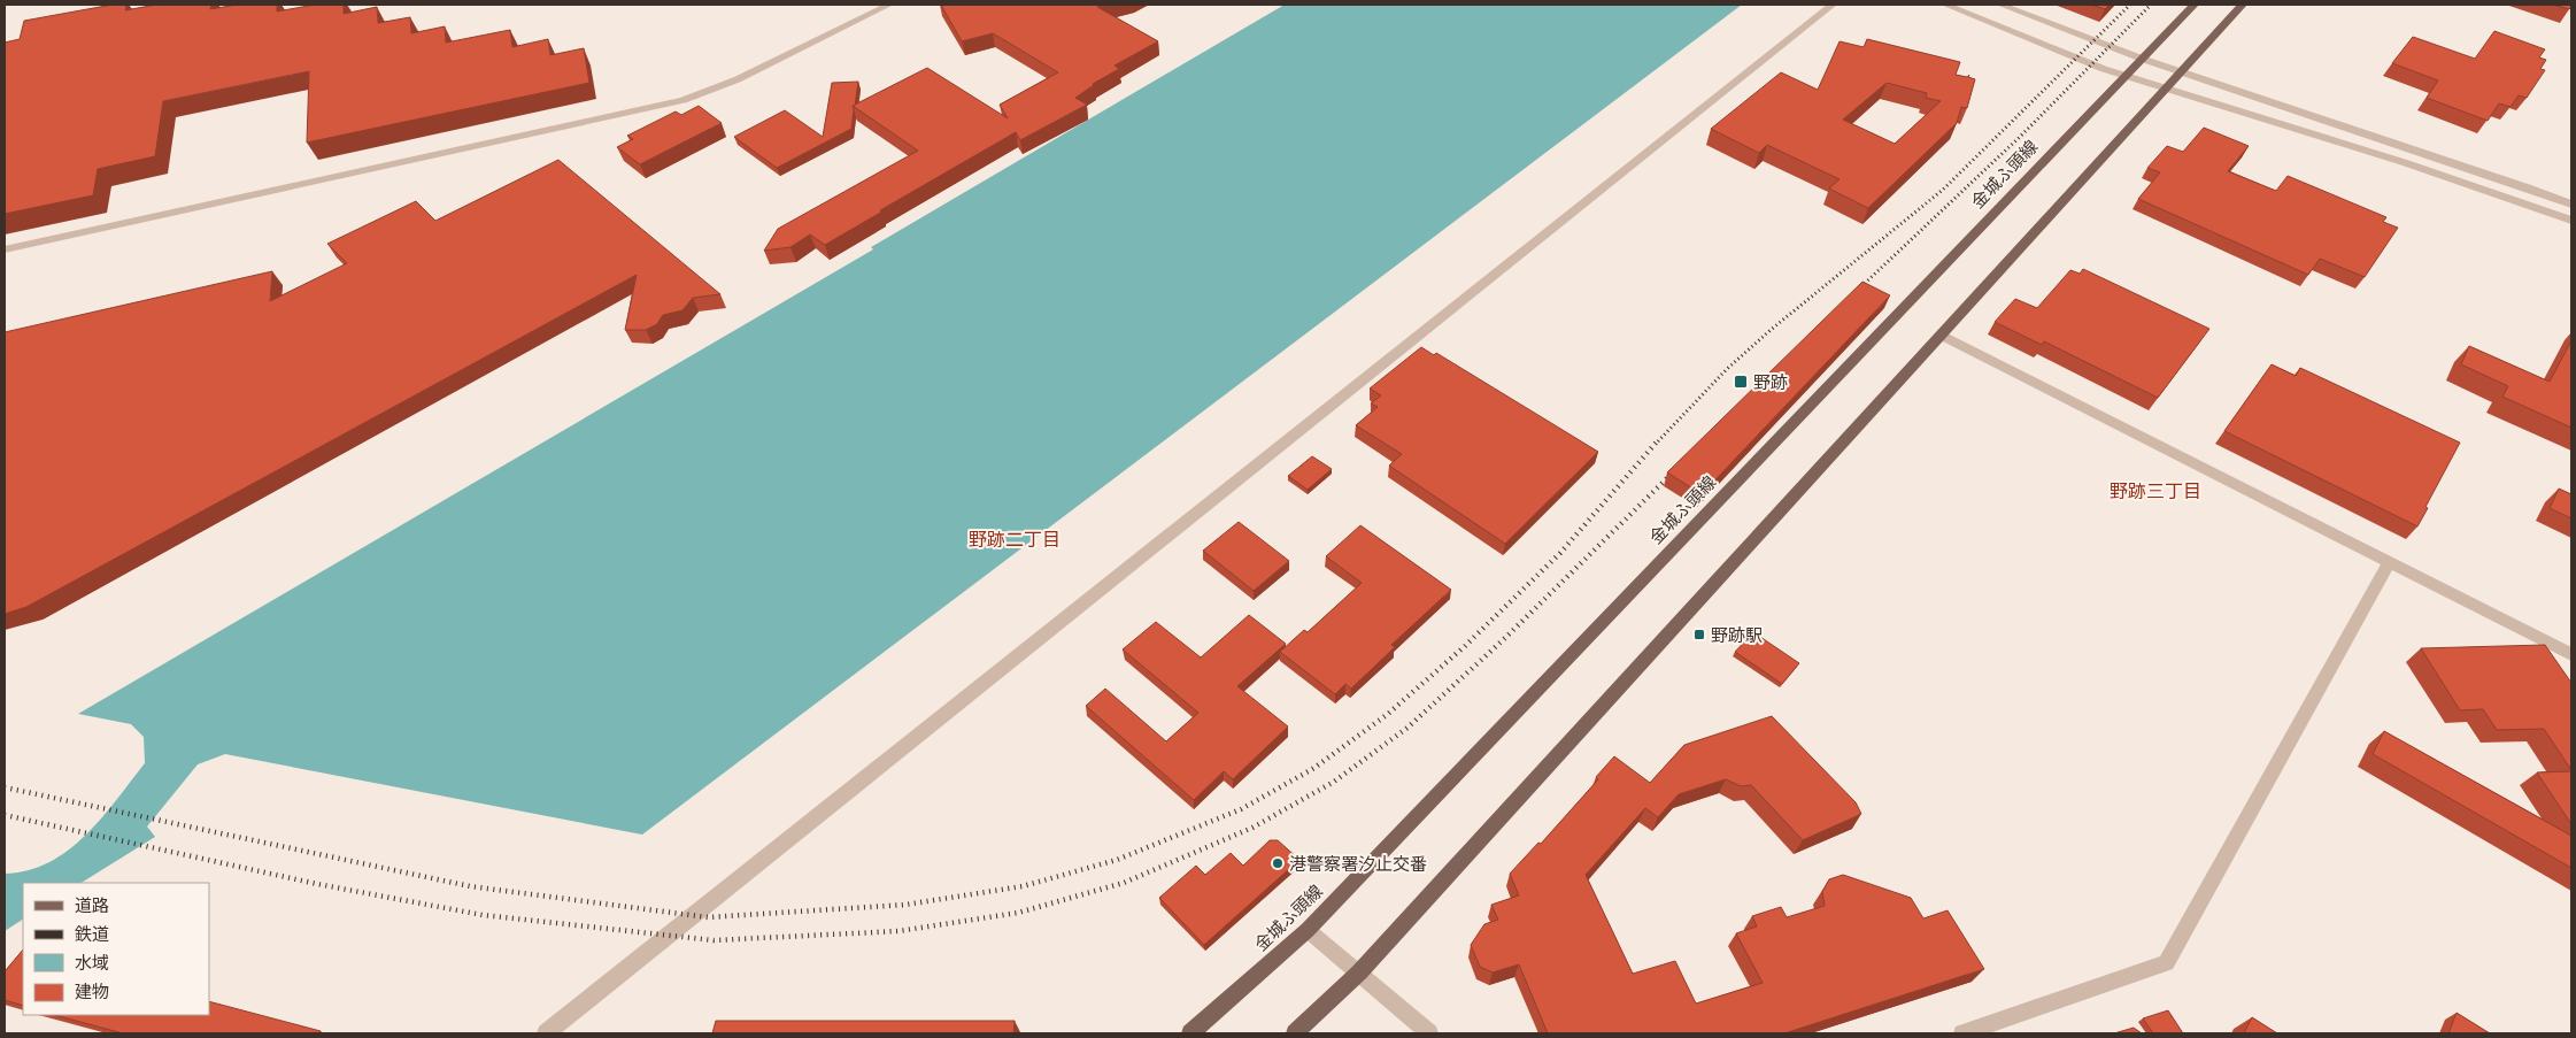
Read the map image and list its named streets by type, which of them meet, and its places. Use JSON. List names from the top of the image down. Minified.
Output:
{"streets":{"main road":["金城ふ頭線"]},"districts":["野跡三丁目","野跡二丁目"],"places":{"transit":["野跡","野跡駅"],"other":["港警察署汐止交番"]},"legend":["道路","鉄道","水域","建物"]}
